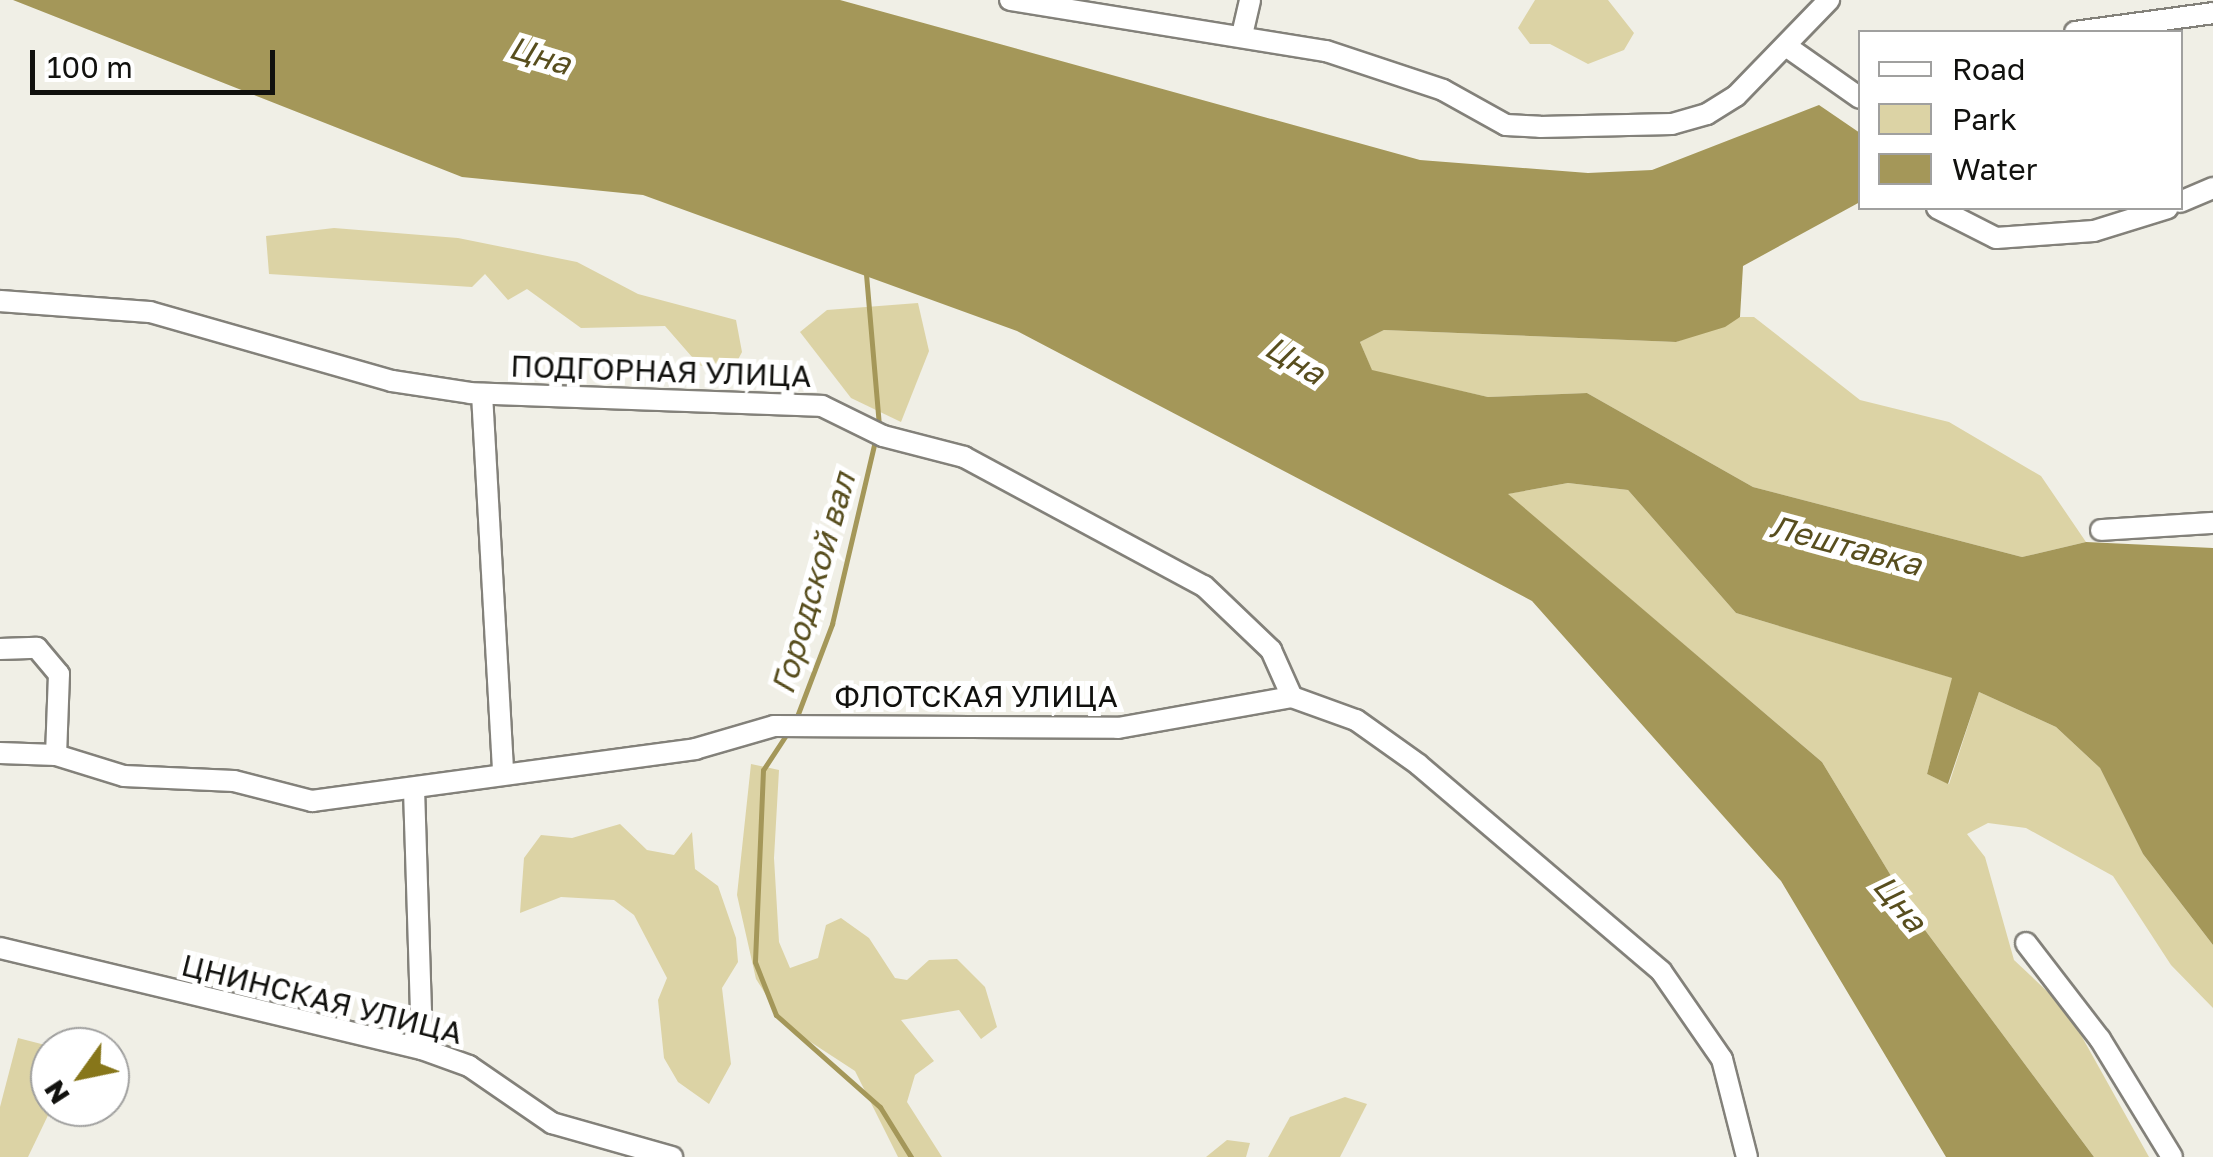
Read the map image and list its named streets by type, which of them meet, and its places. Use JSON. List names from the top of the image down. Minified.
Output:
{"streets":{"street":["ПОДГОРНАЯ УЛИЦА","ФЛОТСКАЯ УЛИЦА","ЦНИНСКАЯ УЛИЦА"]},"crossings":[["ПОДГОРНАЯ УЛИЦА","ФЛОТСКАЯ УЛИЦА"]],"water":["Цна","Лештавка","Городской вал"],"legend":["Road","Park","Water"],"scale_bar":"100 m","north":"bottom left"}
